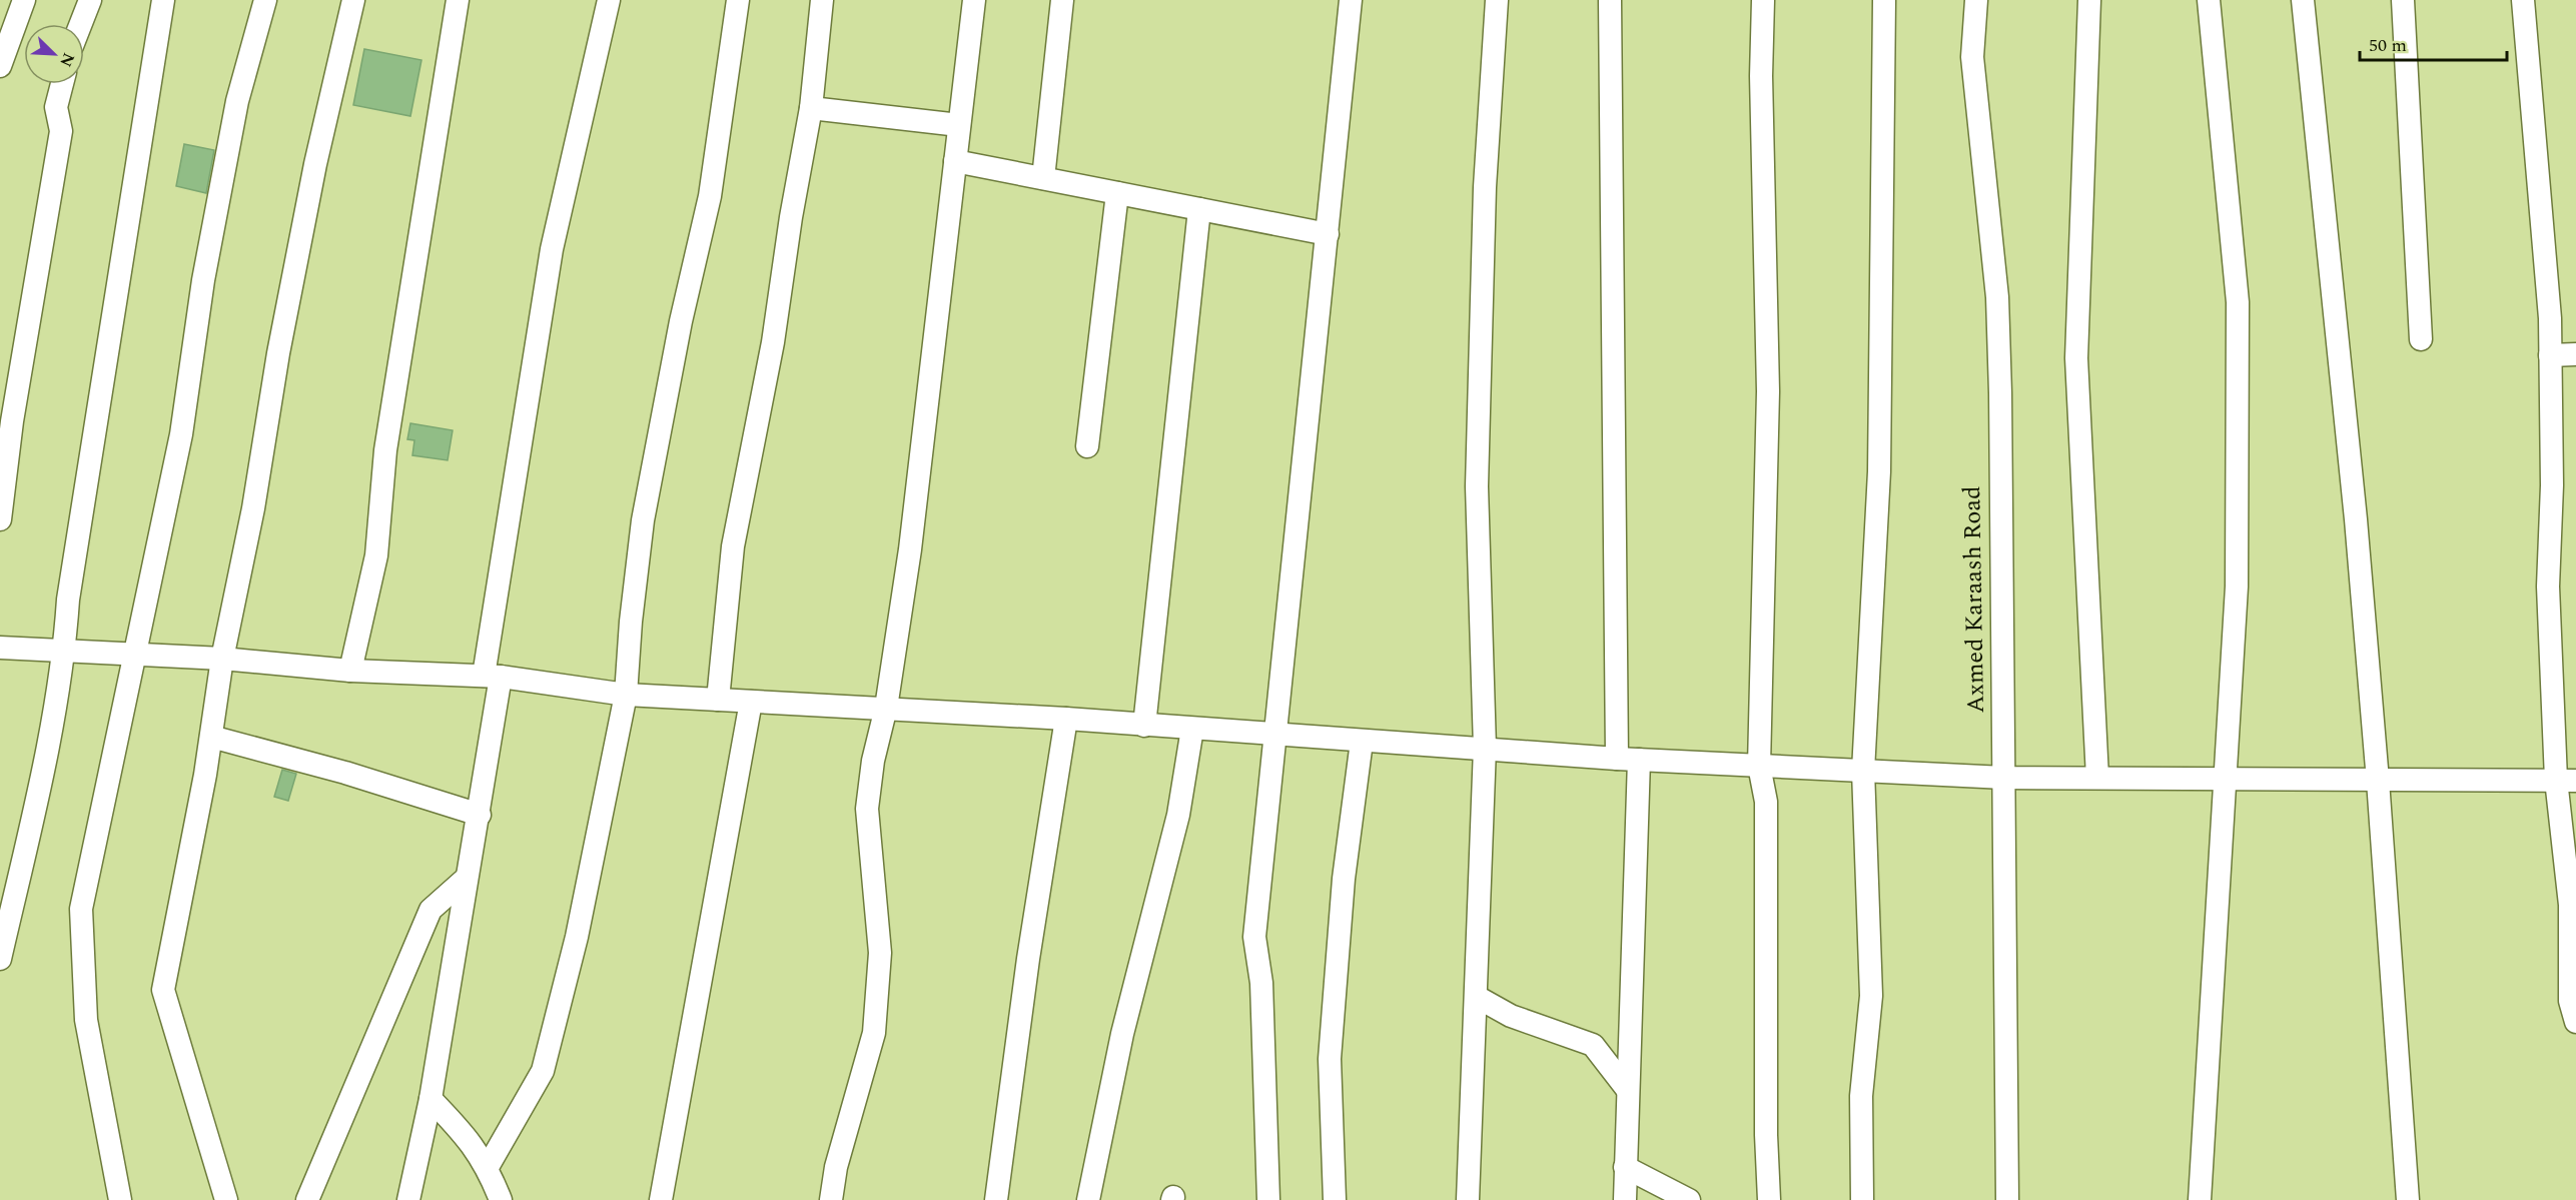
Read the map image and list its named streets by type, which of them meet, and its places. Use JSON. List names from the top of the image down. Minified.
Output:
{"streets":{"street":["Axmed Karaash Road"]},"scale_bar":"50 m","north":"bottom right"}
